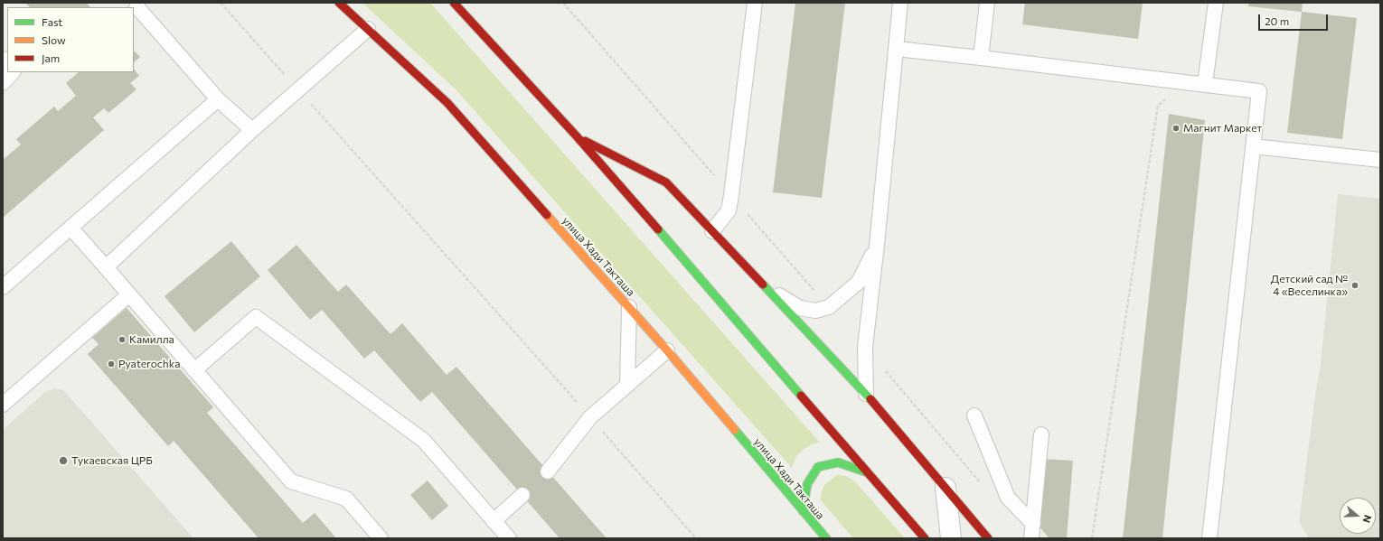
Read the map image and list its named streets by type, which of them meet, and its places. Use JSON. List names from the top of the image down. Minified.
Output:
{"streets":{"main road":["улица Хади Такташа"]},"places":["Магнит Маркет","Детский сад № 4 «Веселинка»","Камилла","Pyaterochka","Тукаевская ЦРБ"],"legend":["Fast","Slow","Jam"],"scale_bar":"20 m","north":"right"}
